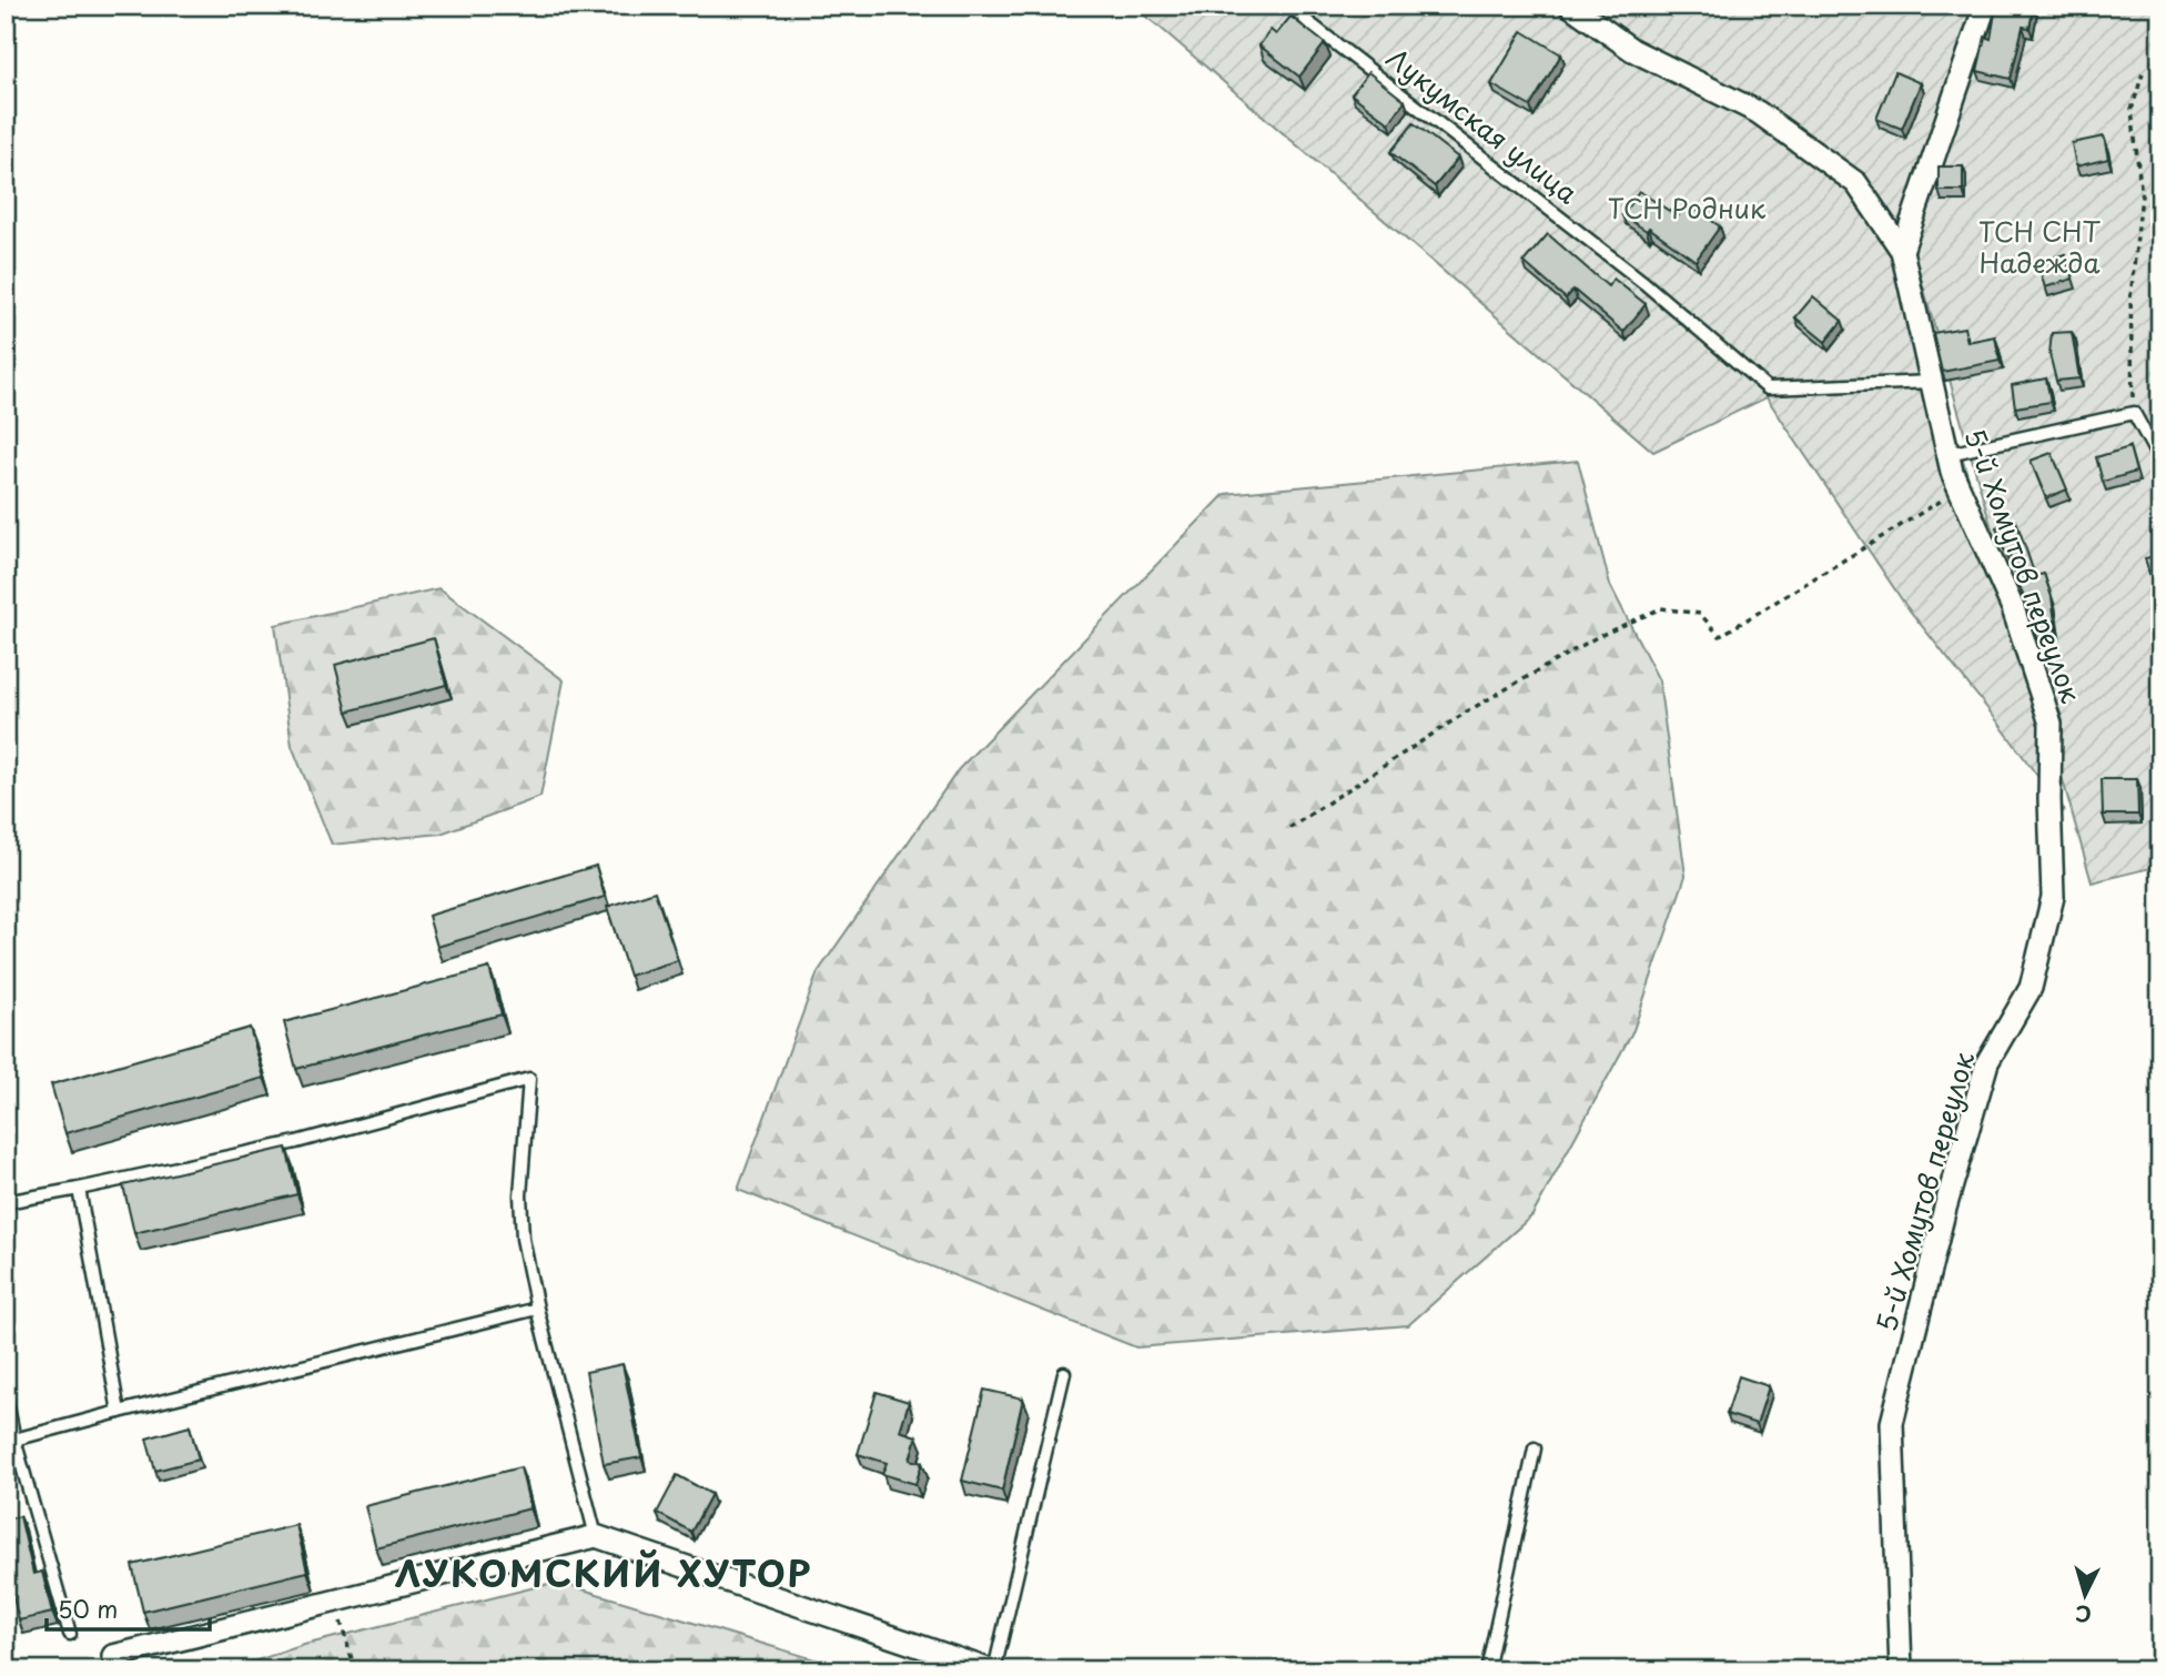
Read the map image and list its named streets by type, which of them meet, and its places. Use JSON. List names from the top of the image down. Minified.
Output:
{"streets":{"street":["5-й Хомутов переулок"],"lane":["Лукумская улица"]},"crossings":[["Лукумская улица","5-й Хомутов переулок"]],"districts":["ЛУКОМСКИЙ ХУТОР"],"parks":["ТСН Родник","ТСН СНТ Надежда"],"scale_bar":"50 m","north":"bottom"}
